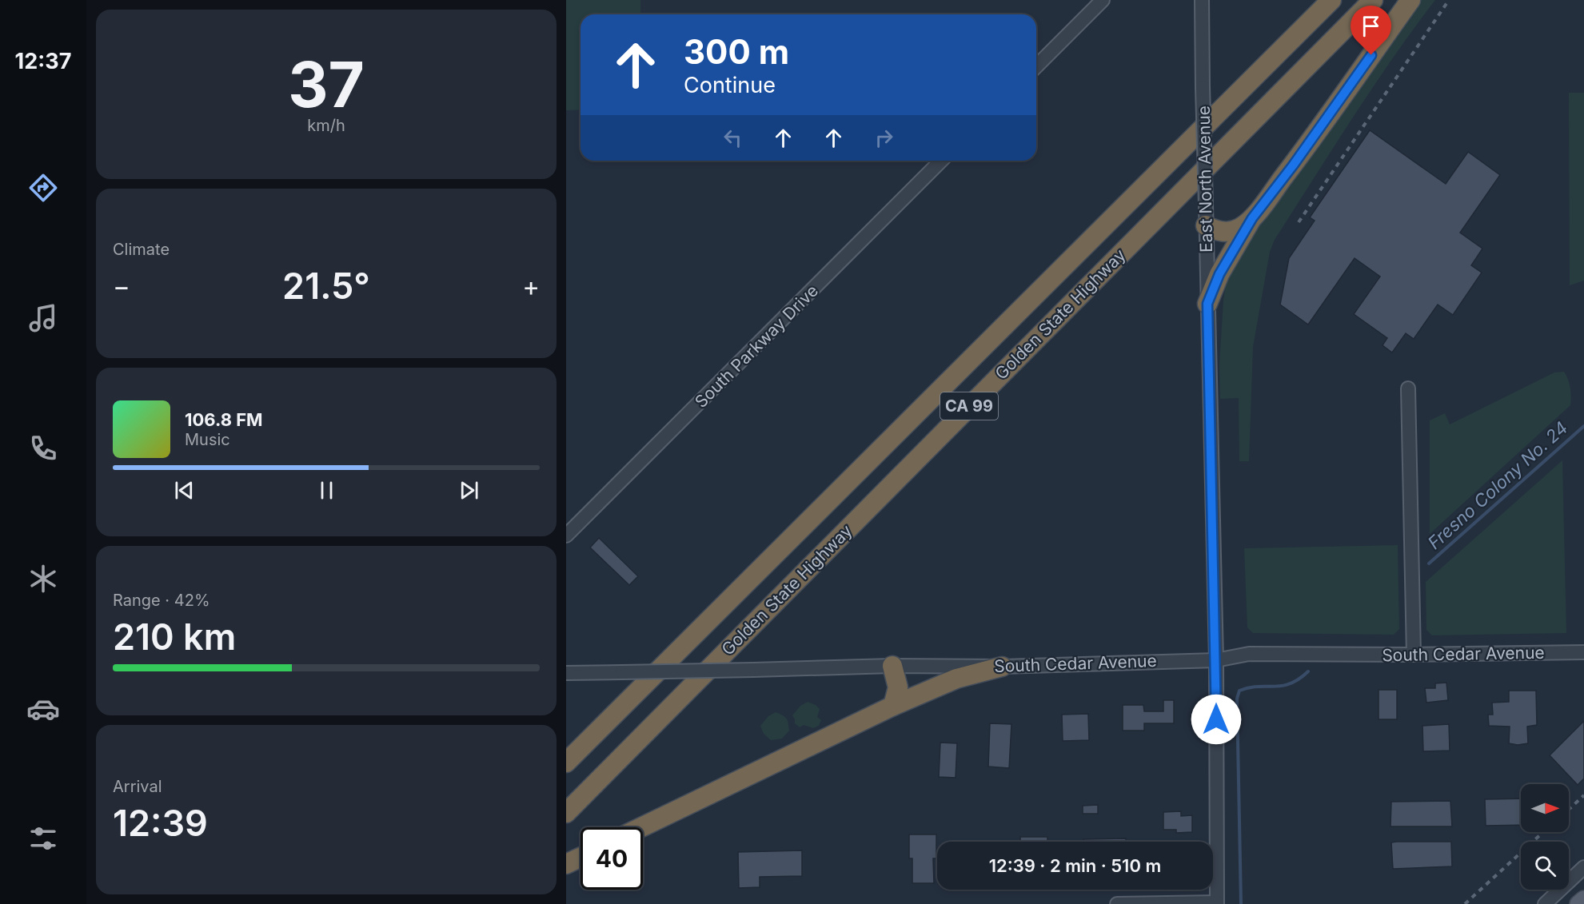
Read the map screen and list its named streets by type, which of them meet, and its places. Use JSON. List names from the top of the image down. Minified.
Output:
{"streets":{"highway":["Golden State Highway","CA 99"],"street":["East North Avenue","South Parkway Drive","South Cedar Avenue"]},"crossings":[["East North Avenue","South Cedar Avenue"]],"water":["Fresno Colony No. 24"],"north":"right","page":{"tabs":"12:37","tile":[["37","km/h"],"Climate",["Range · 42%","210 km"],["Arrival","12:39"]],"turn":["300 m","Continue"],"heat":["−","21.5°","+"],"song":["106.8 FM","Music"],"limit":"40","trip":"12:39 · 2 min · 510 m"}}
